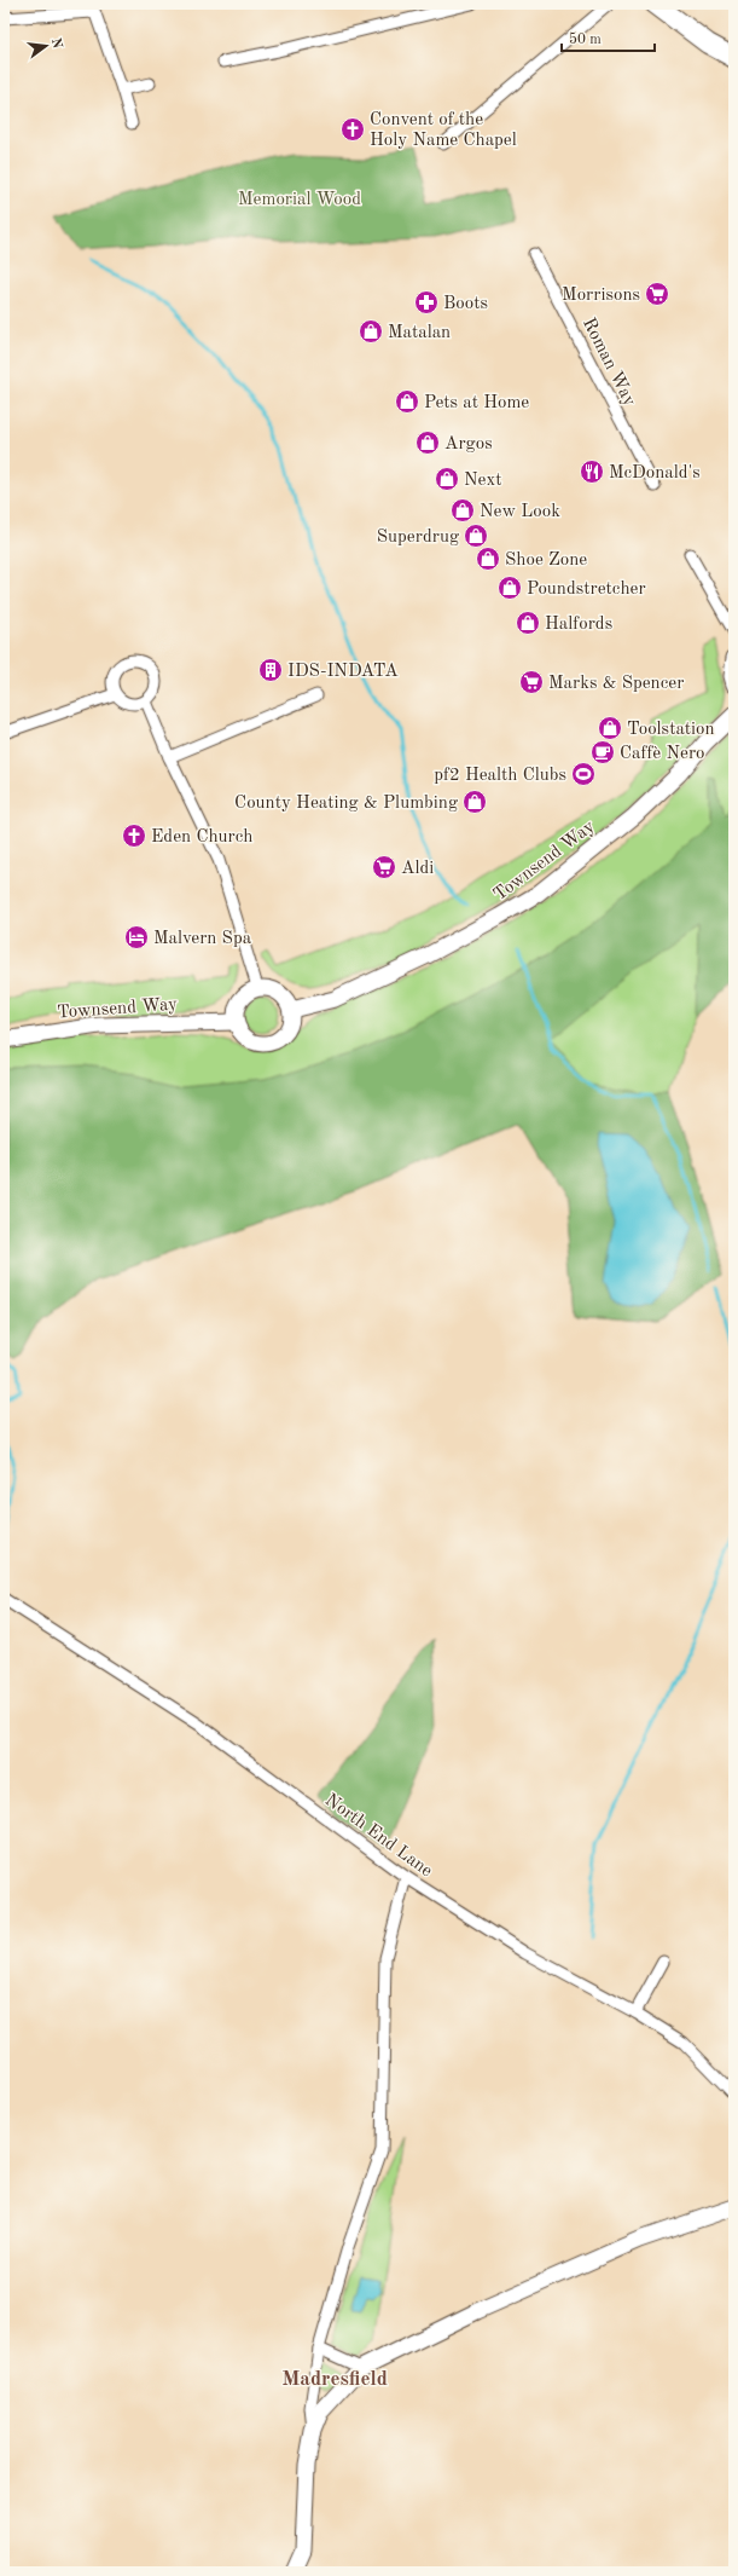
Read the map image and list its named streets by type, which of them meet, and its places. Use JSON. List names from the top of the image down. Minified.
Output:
{"streets":{"main road":["Townsend Way"],"street":["Roman Way","North End Lane"]},"districts":["Madresfield"],"parks":["Memorial Wood"],"places":{"church":["Convent of the Holy Name Chapel","Eden Church"],"supermarket":["Morrisons","Marks & Spencer","Aldi"],"pharmacy":["Boots"],"shop":["Matalan","Pets at Home","Argos","Next","New Look","Superdrug","Shoe Zone","Poundstretcher","Halfords","Toolstation","County Heating & Plumbing"],"restaurant":["McDonald's"],"building":["IDS-INDATA"],"cafe":["Caffè Nero"],"sports":["pf2 Health Clubs"],"hotel":["Malvern Spa"]},"scale_bar":"50 m","north":"right"}
